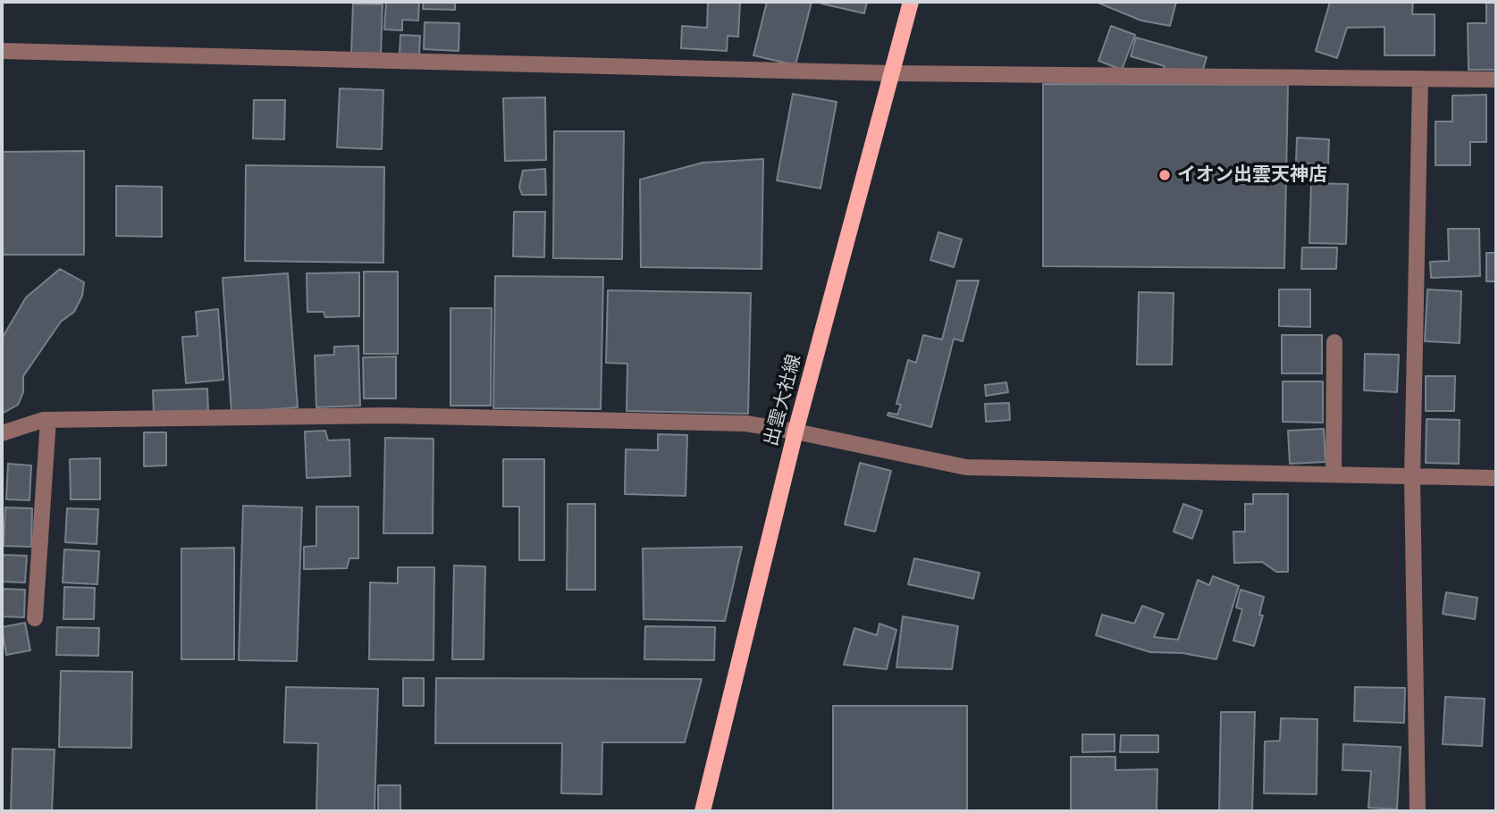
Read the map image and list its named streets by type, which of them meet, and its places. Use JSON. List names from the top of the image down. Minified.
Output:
{"streets":{"main road":["出雲大社線"]},"places":["イオン出雲天神店"]}
